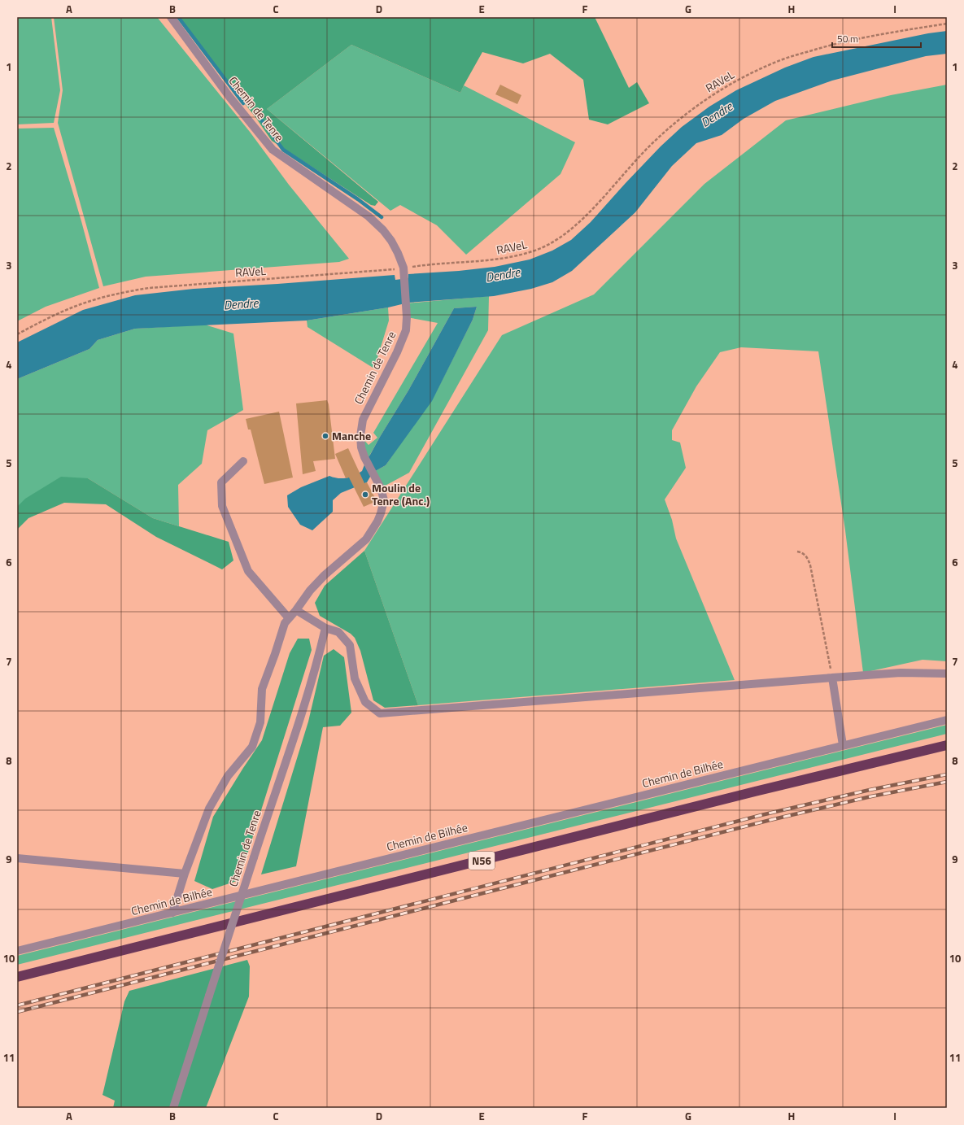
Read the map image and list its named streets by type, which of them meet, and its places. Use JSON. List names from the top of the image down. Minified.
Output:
{"streets":{"highway":["N56"],"street":["Chemin de Tenre","Chemin de Bilhée"],"path":["RAVeL"]},"crossings":[["RAVeL","Chemin de Tenre"],["Chemin de Tenre","Chemin de Bilhée"]],"water":["Dendre"],"places":["Manche","Moulin de Tenre (Anc.)"],"scale_bar":"50 m","grid":{"columns":["A","B","C","D","E","F","G","H","I"],"rows":["1","2","3","4","5","6","7","8","9","10","11"]}}
